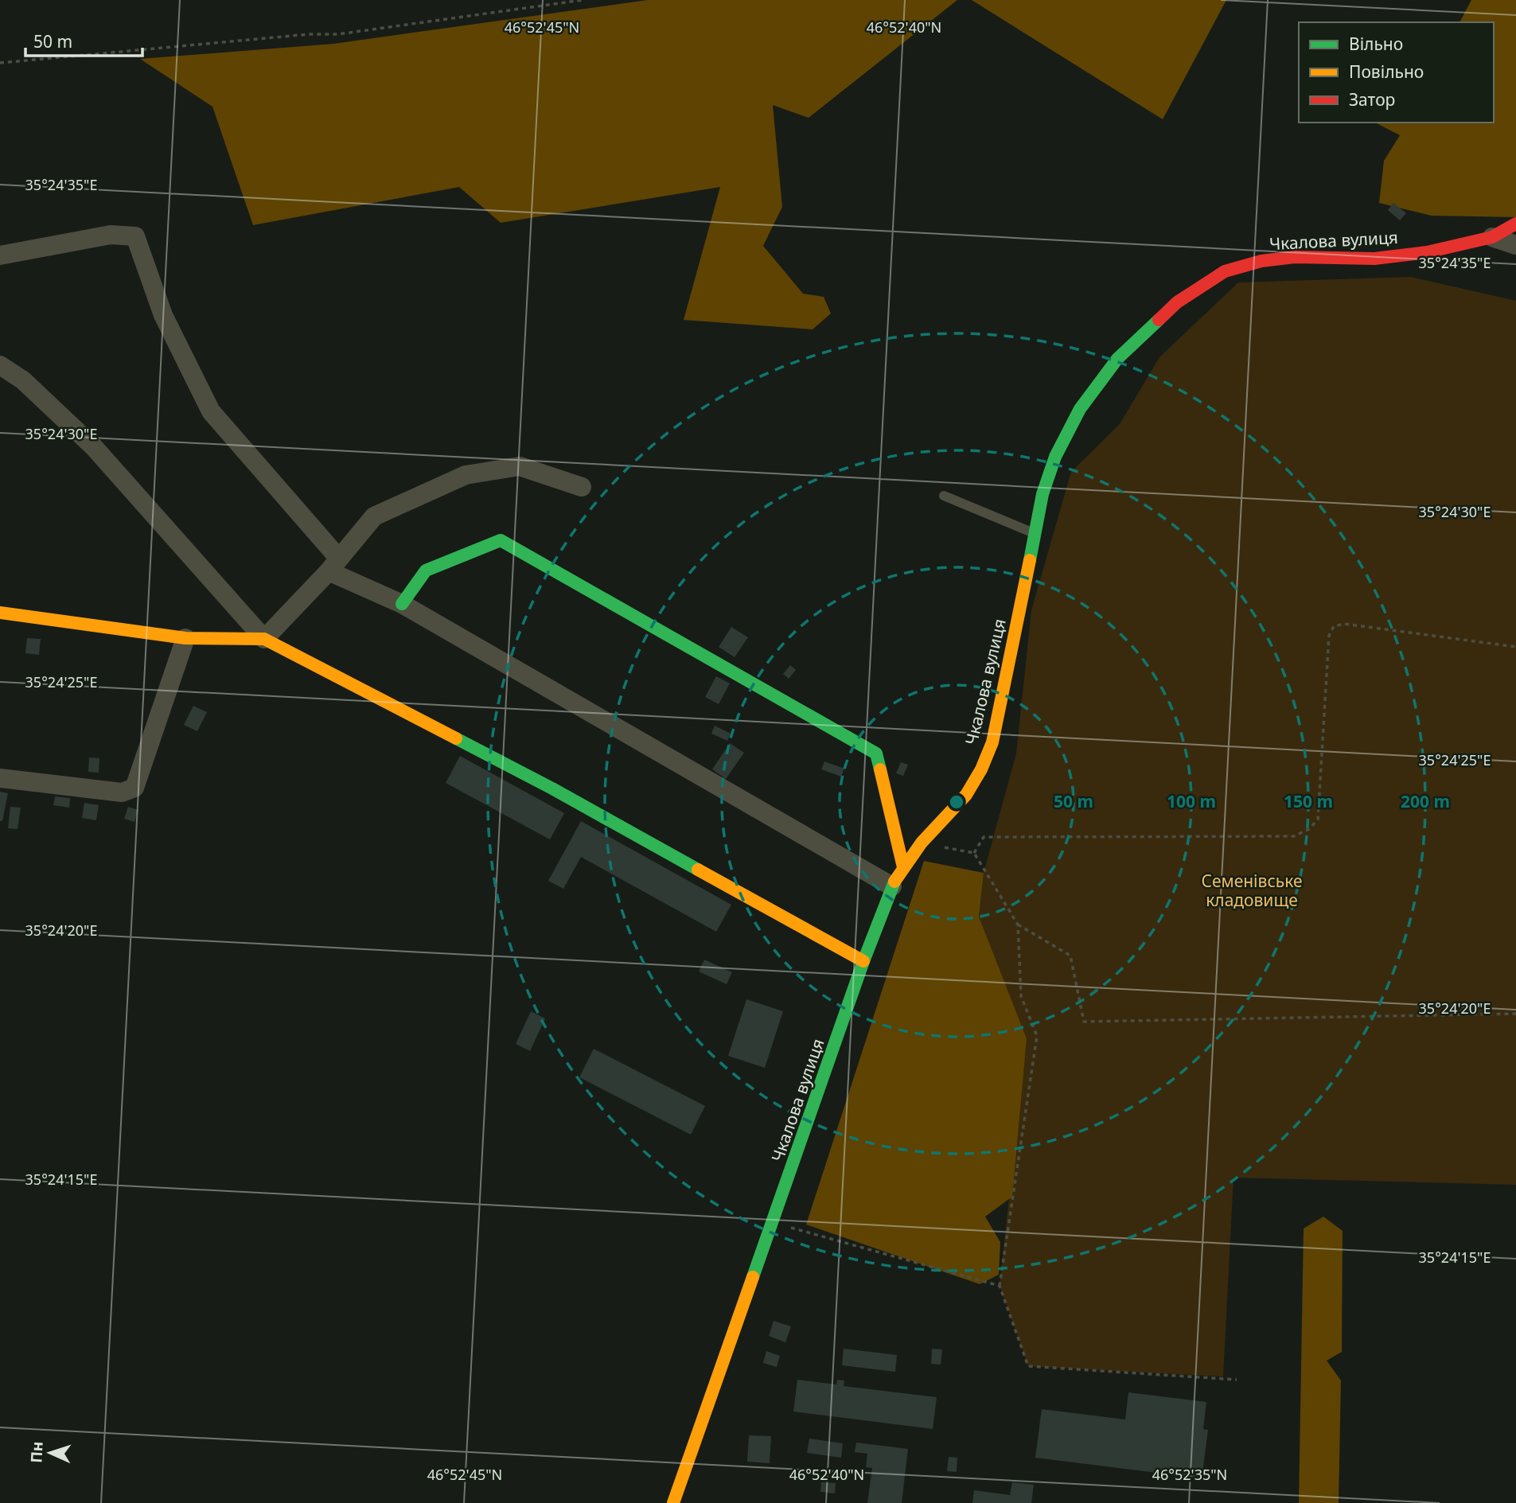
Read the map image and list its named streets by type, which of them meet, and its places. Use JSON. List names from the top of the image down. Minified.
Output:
{"streets":{"street":["Чкалова вулиця"]},"parks":["Семенівське кладовище"],"legend":["Вільно","Повільно","Затор"],"scale_bar":"50 m","north":"left","coordinates":["46°52'45\"N","46°52'40\"N","35°24'35\"E","35°24'30\"E","35°24'25\"E","35°24'20\"E","35°24'15\"E","46°52'35\"N"],"rings":["50 m","100 m","150 m","200 m"]}
